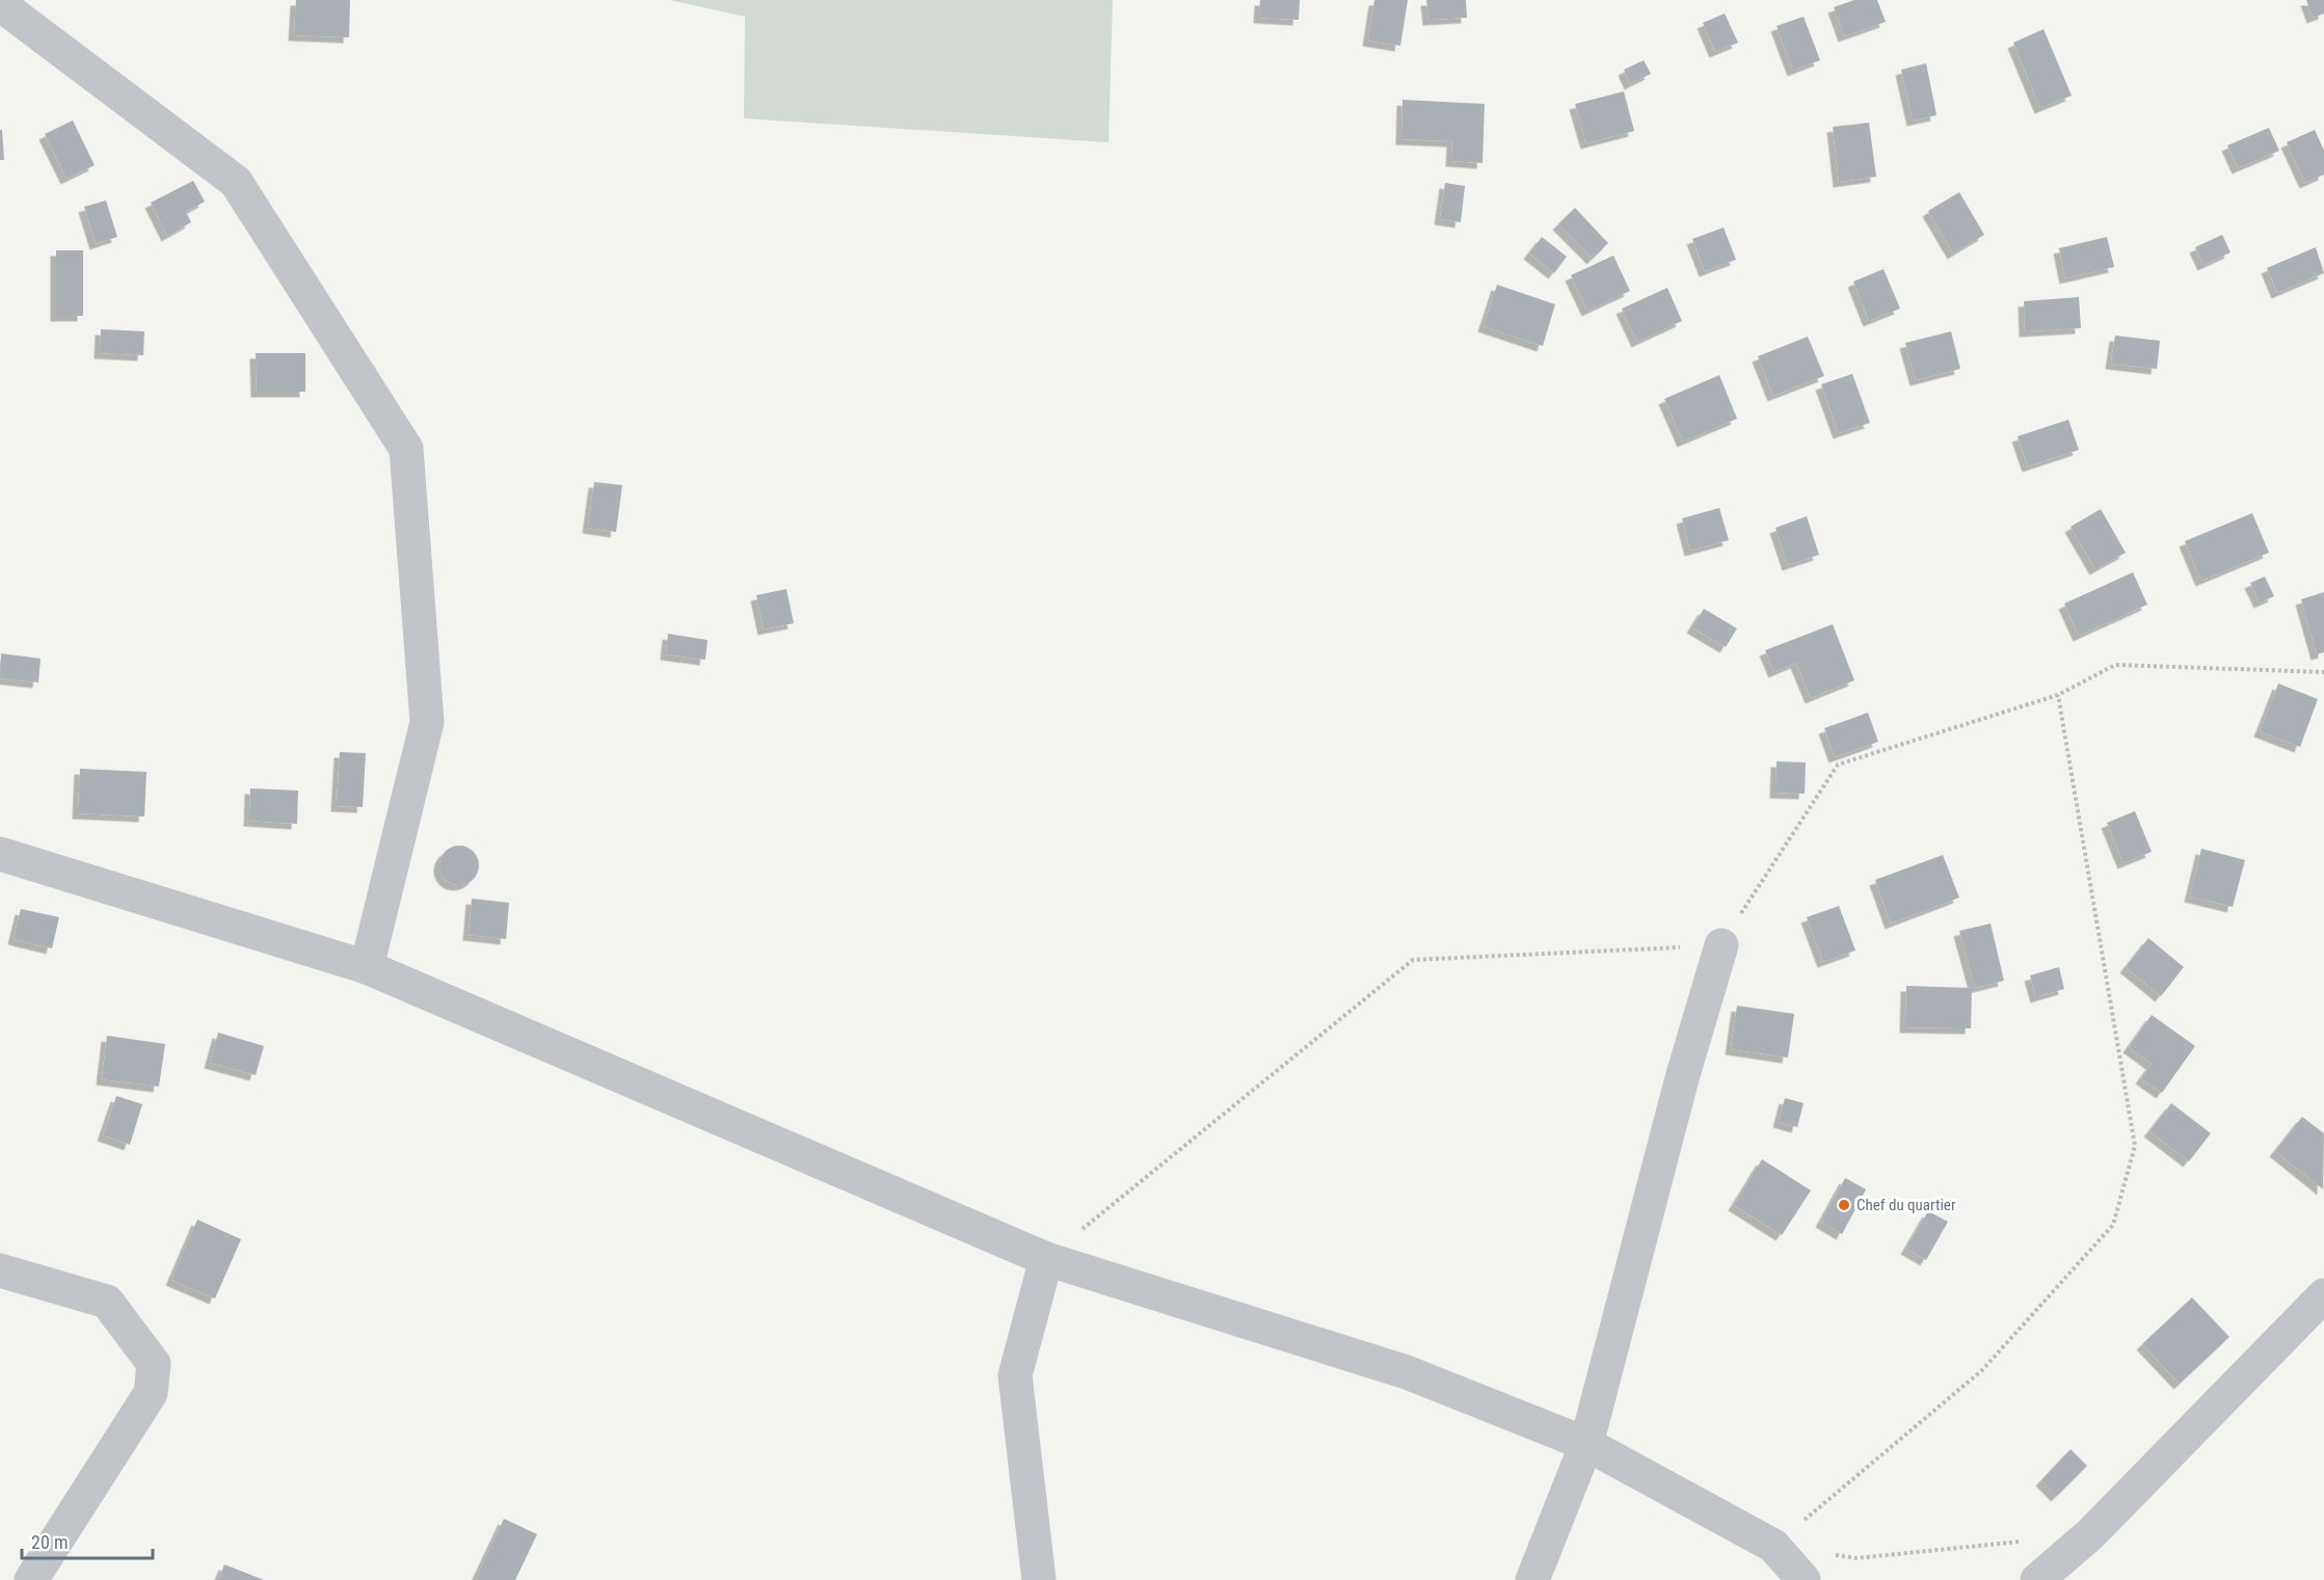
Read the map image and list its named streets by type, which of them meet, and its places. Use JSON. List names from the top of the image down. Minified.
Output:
{"places":["Chef du quartier"],"scale_bar":"20 m"}
